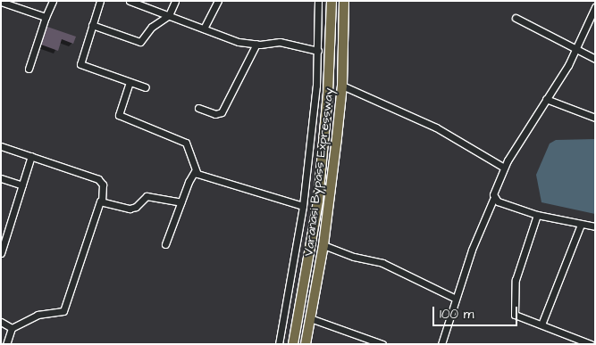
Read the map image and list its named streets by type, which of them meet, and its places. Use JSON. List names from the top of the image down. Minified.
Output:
{"streets":{"highway":["Varanasi Bypass Expressway"]},"scale_bar":"100 m"}
